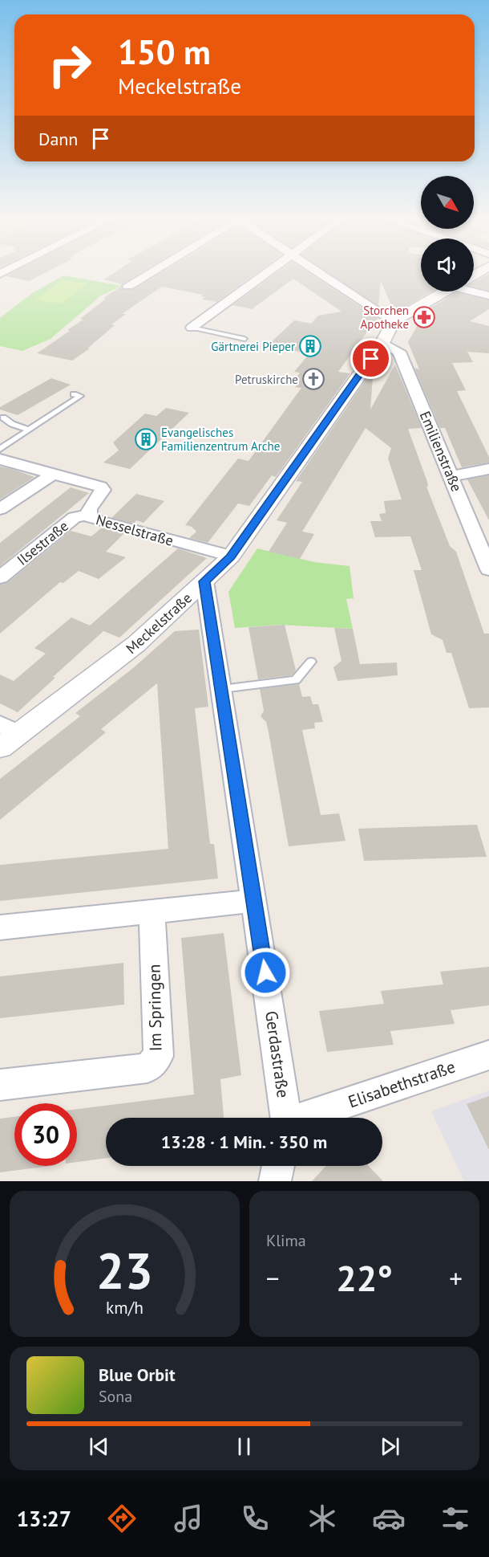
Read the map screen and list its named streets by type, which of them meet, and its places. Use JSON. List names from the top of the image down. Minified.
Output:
{"streets":{"street":["Emilienstraße","Nesselstraße","Ilsestraße","Meckelstraße","Im Springen","Gerdastraße","Elisabethstraße"]},"crossings":[["Emilienstraße","Meckelstraße"],["Nesselstraße","Ilsestraße"],["Nesselstraße","Meckelstraße"],["Meckelstraße","Gerdastraße"]],"places":{"pharmacy":["Storchen Apotheke"],"building":["Gärtnerei Pieper","Evangelisches Familienzentrum Arche"],"church":["Petruskirche"]},"north":"bottom right","page":{"turn":["150 m","Meckelstraße"],"then":"Dann","limit":"30","trip":"13:28 · 1 Min. · 350 m","tile":"Klima","heat":["−","22°","+"],"song":["Blue Orbit","Sona"],"tabs":"13:27","gauge":["23","km/h"]}}
